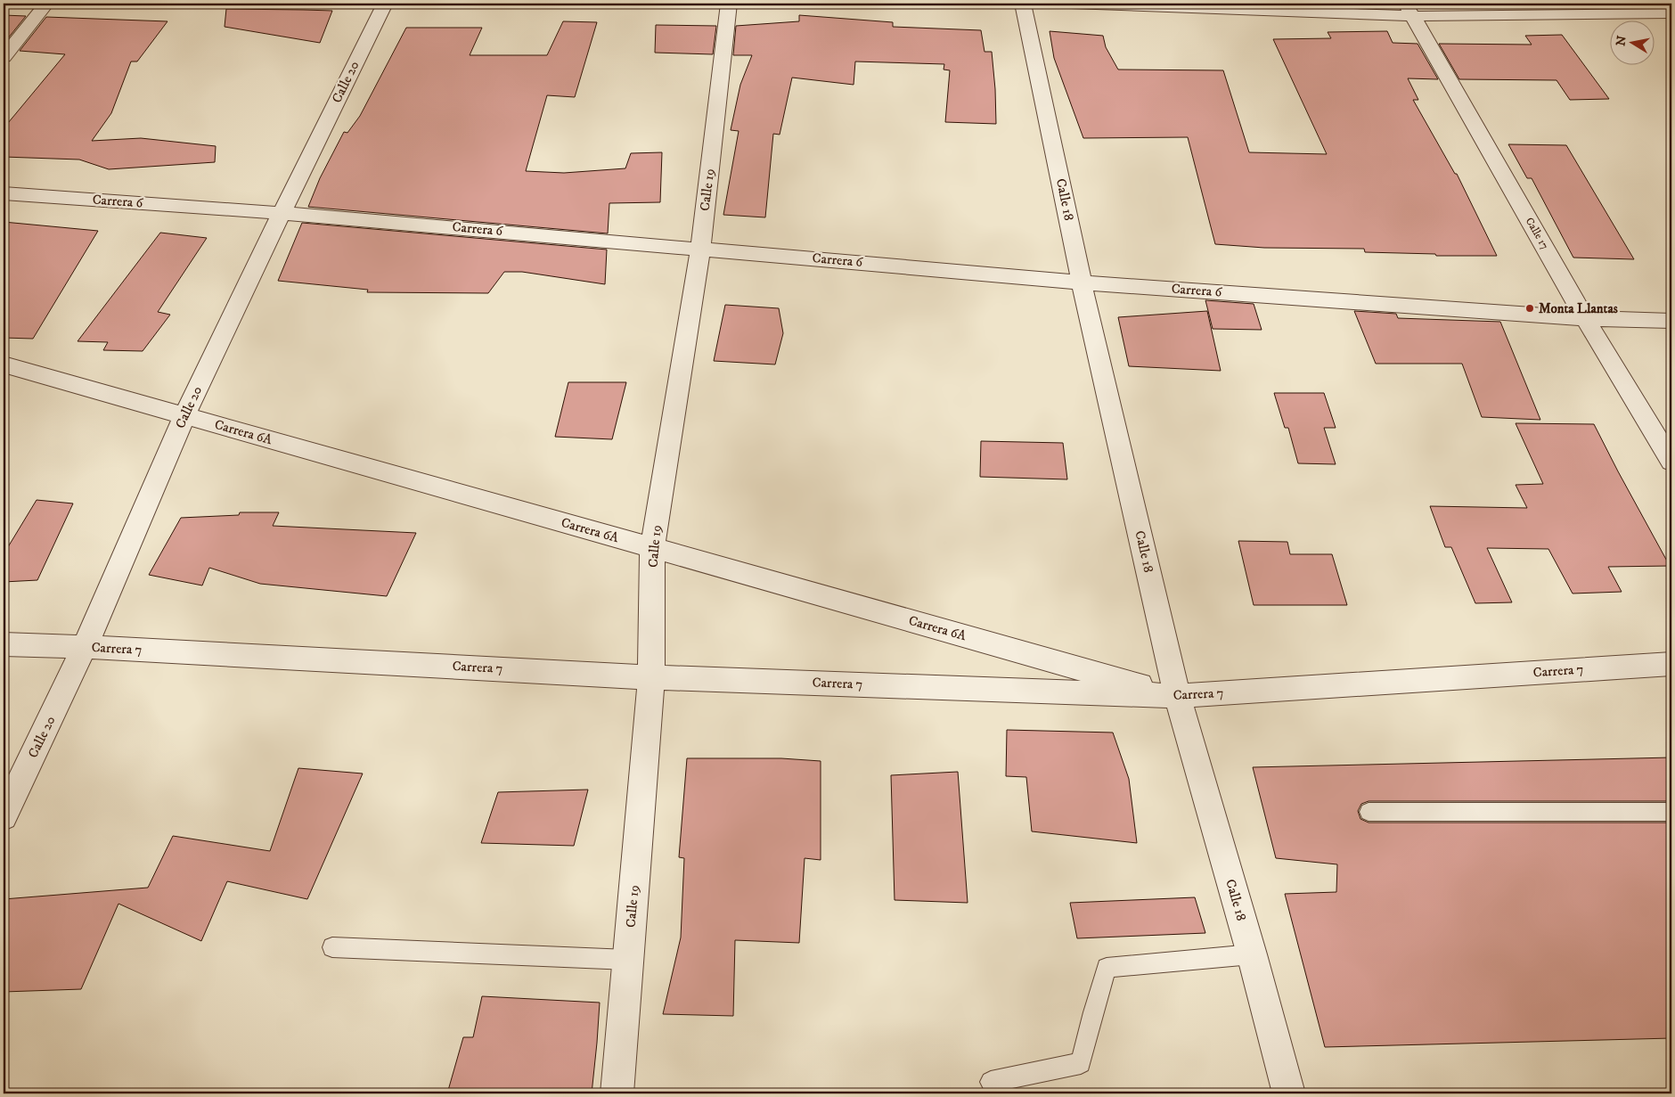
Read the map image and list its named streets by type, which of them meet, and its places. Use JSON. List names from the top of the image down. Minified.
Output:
{"streets":{"street":["Calle 20","Calle 19","Calle 18","Carrera 6","Calle 17","Carrera 6A","Carrera 7"]},"crossings":[["Calle 20","Carrera 6"],["Calle 20","Carrera 6A"],["Calle 20","Carrera 7"],["Calle 19","Carrera 6"],["Calle 19","Carrera 6A"],["Calle 19","Carrera 7"],["Calle 18","Carrera 6"],["Calle 18","Carrera 6A"],["Calle 18","Carrera 7"],["Carrera 6","Calle 17"],["Carrera 6A","Carrera 7"]],"places":["Monta Llantas"],"north":"left"}
